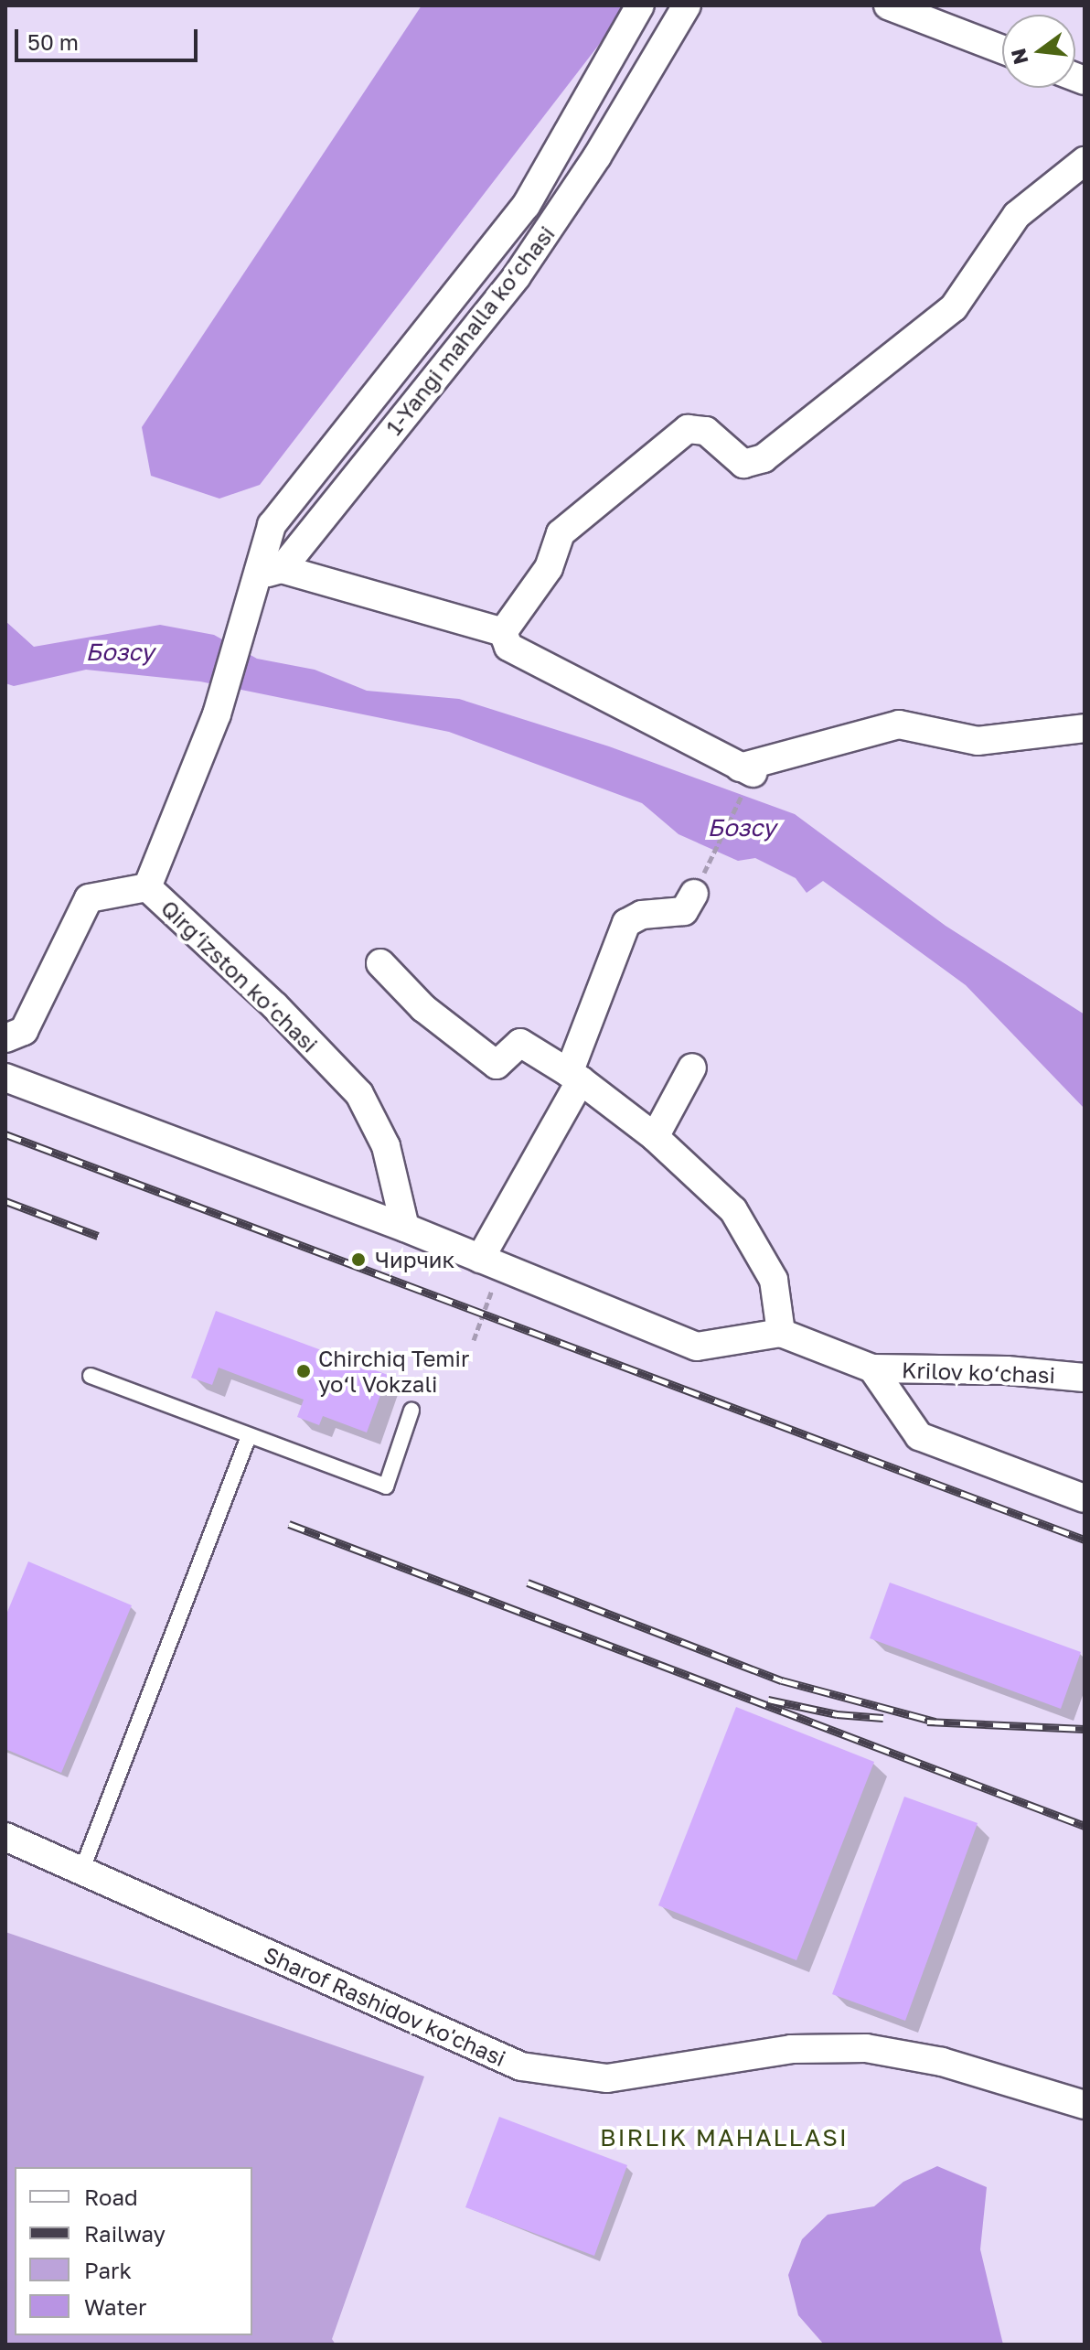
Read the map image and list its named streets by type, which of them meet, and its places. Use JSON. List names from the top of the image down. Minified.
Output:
{"streets":{"street":["1-Yangi mahalla ko‘chasi","Qirg‘izston ko‘chasi","Krilov ko‘chasi","Sharof Rashidov ko'chasi"]},"districts":["BIRLIK MAHALLASI"],"water":["Бозсу"],"places":["Чирчик","Chirchiq Temir yo‘l Vokzali"],"legend":["Road","Railway","Park","Water"],"scale_bar":"50 m","north":"left"}
